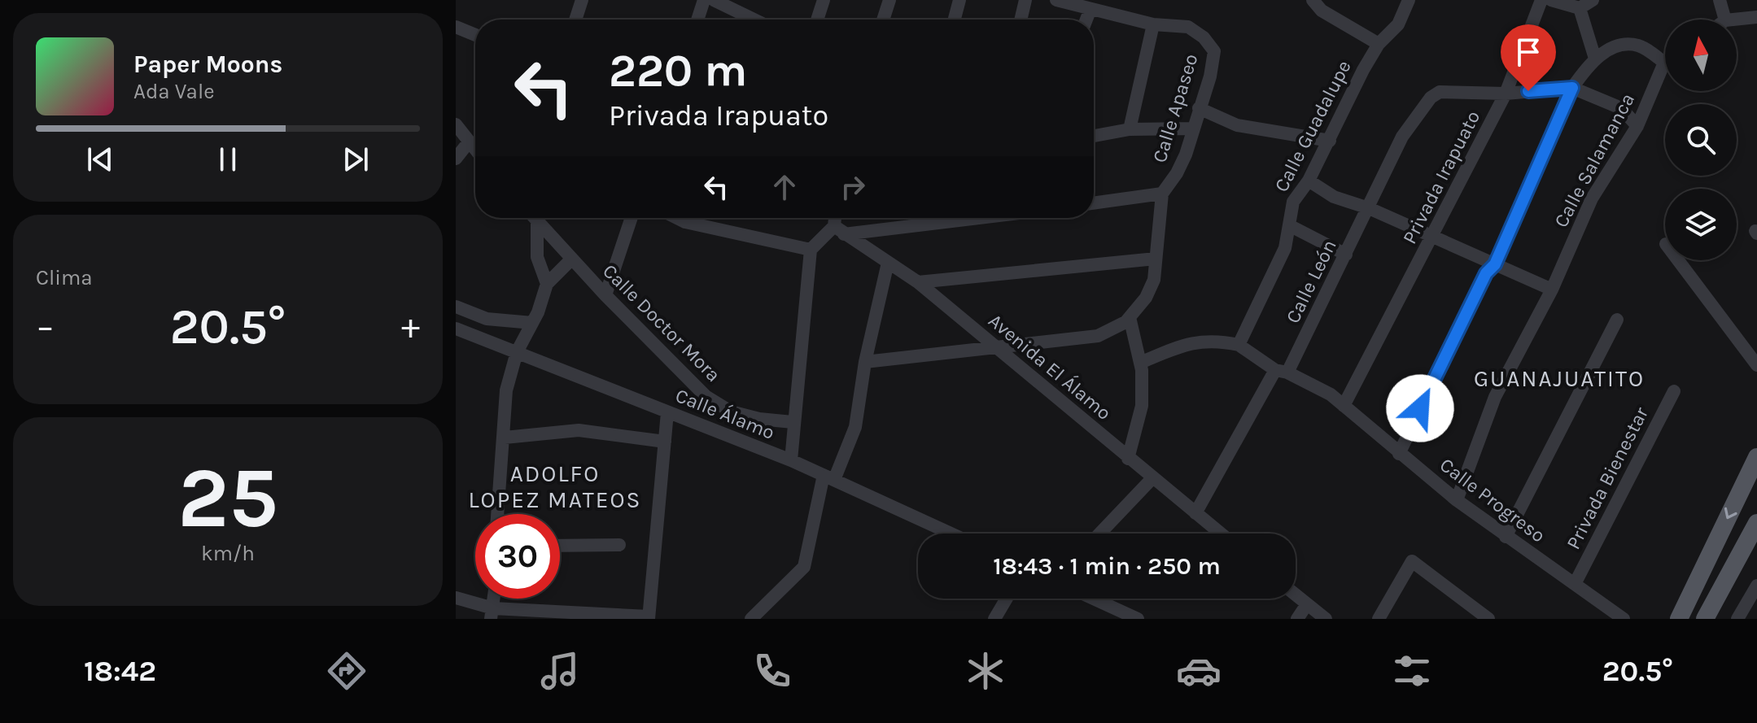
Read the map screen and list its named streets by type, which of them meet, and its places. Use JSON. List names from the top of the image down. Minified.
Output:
{"streets":{"street":["Calle Apaseo","Calle Guadalupe","Calle Salamanca","Privada Irapuato","Calle León","Calle Doctor Mora","Avenida El Álamo","Calle Álamo","Privada Bienestar","Calle Progreso"]},"crossings":[["Calle Apaseo","Avenida El Álamo"],["Calle Salamanca","Calle Progreso"],["Privada Irapuato","Calle León"],["Privada Irapuato","Calle Progreso"],["Calle León","Avenida El Álamo"],["Calle León","Calle Progreso"],["Privada Bienestar","Calle Progreso"]],"districts":["GUANAJUATITO","ADOLFO LOPEZ MATEOS"],"north":"top","page":{"turn":["220 m","Privada Irapuato"],"song":["Paper Moons","Ada Vale"],"tile":["Clima",["25","km/h"]],"heat":["−","20.5°","+"],"limit":"30","trip":"18:43 · 1 min · 250 m","tabs":["18:42","20.5°"]}}
